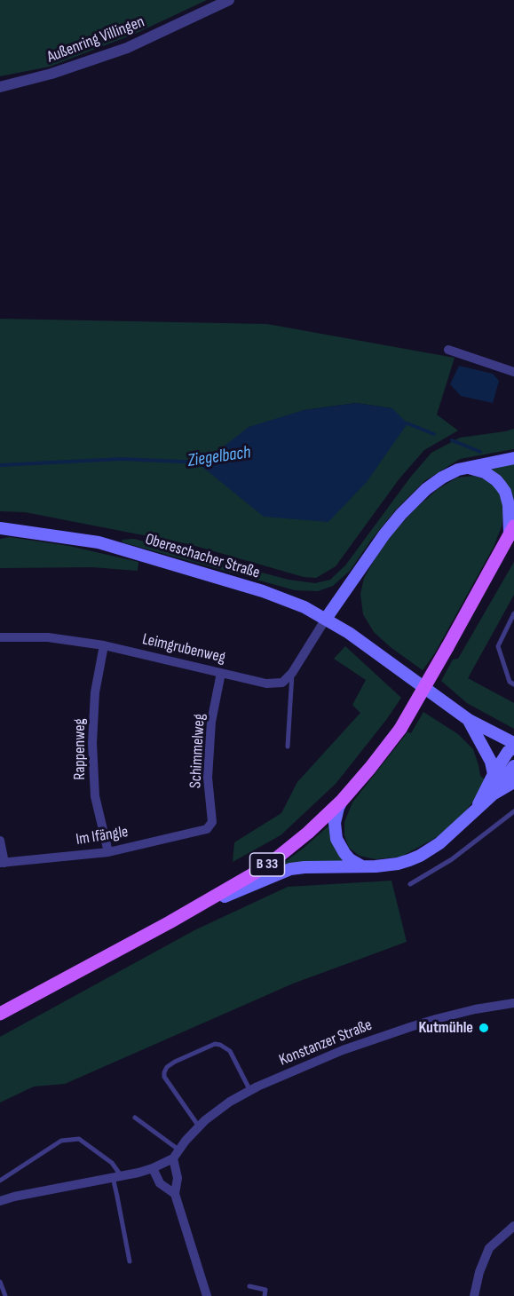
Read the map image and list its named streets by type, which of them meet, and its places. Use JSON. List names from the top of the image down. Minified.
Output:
{"streets":{"main road":["Obereschacher Straße","B 33"],"street":["Außenring Villingen","Leimgrubenweg","Rappenweg","Schimmelweg","Im Ifängle","Konstanzer Straße"]},"crossings":[["Leimgrubenweg","Rappenweg"],["Leimgrubenweg","Schimmelweg"],["Rappenweg","Im Ifängle"],["Schimmelweg","Im Ifängle"]],"water":["Ziegelbach"],"places":["Kutmühle"]}
